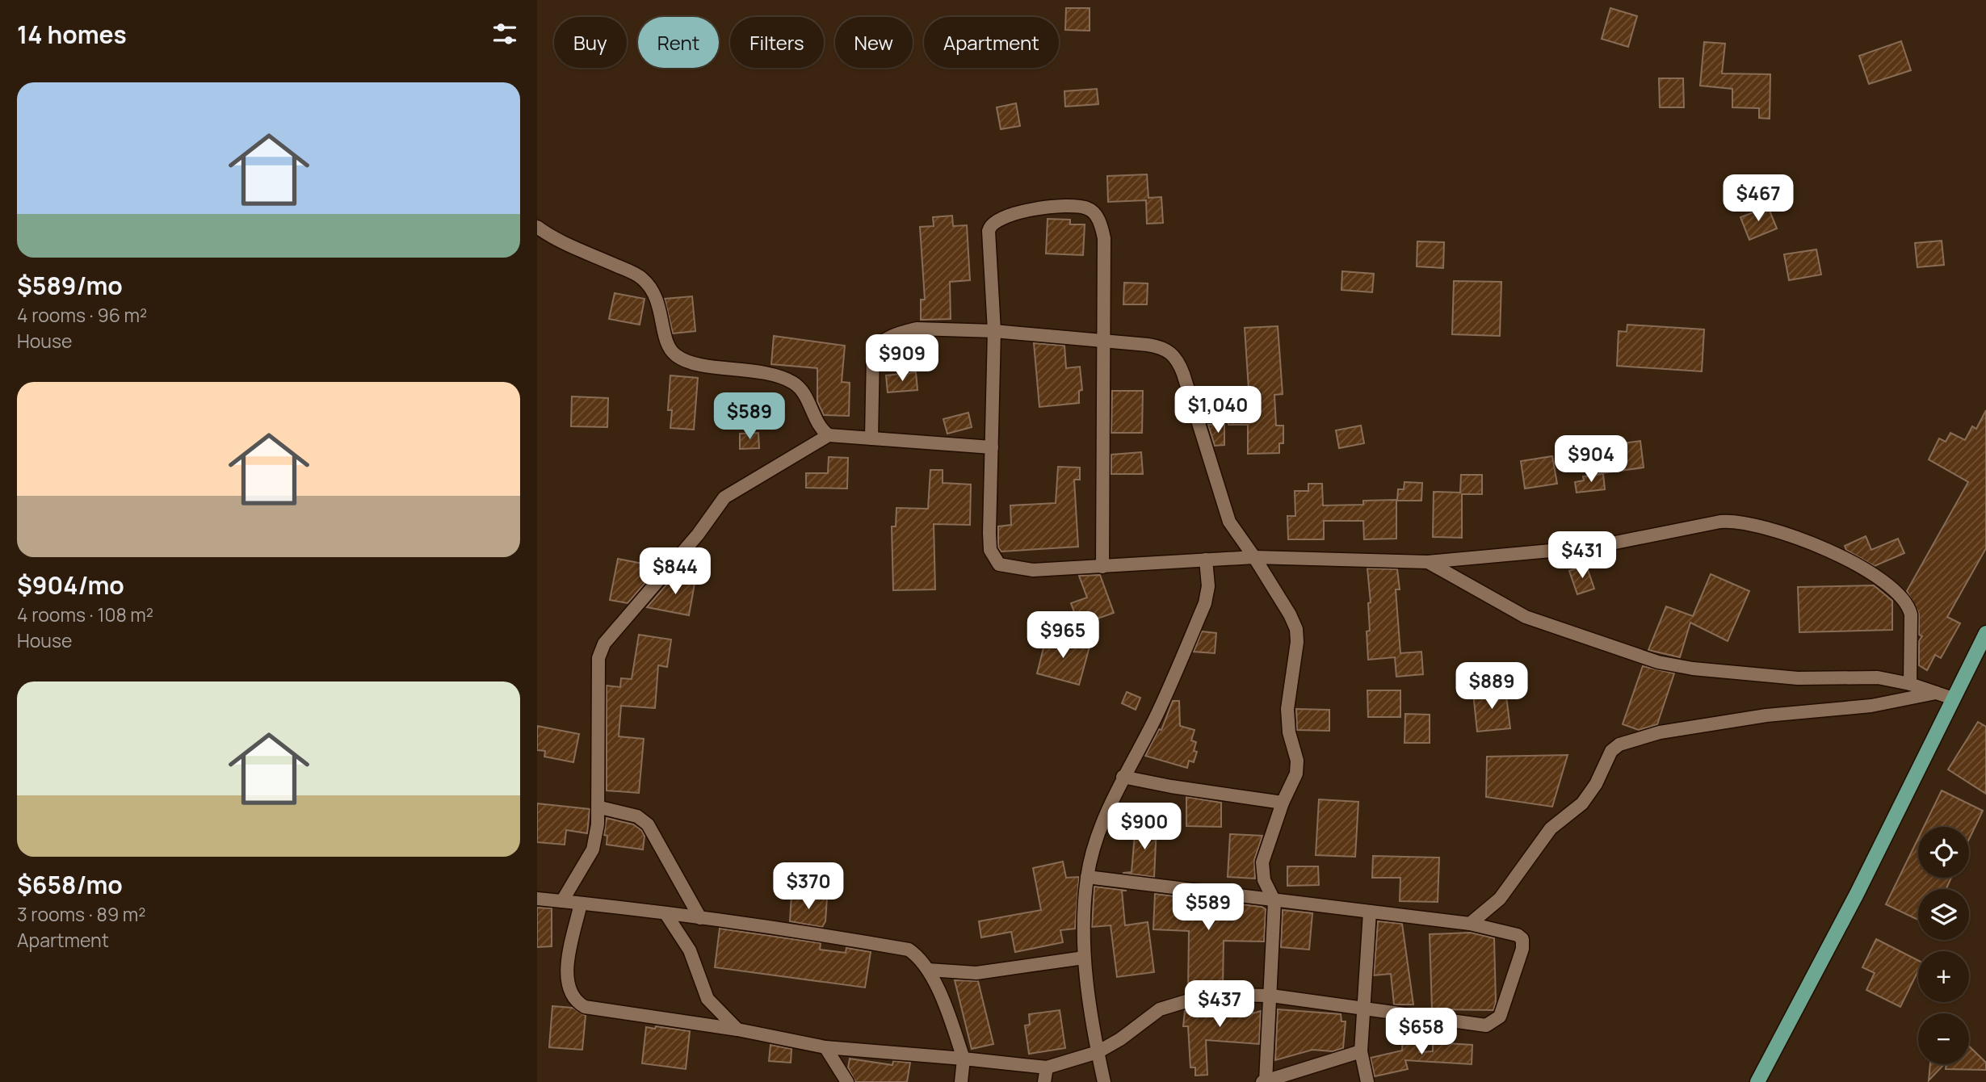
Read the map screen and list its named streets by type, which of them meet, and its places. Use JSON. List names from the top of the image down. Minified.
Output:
{"page":{"heading":"14 homes","chip":["Buy","Rent","Filters","New","Apartment"],"list":[{"name":"$589/mo","note":"4 rooms · 96 m² · House"},{"name":"$904/mo","note":"4 rooms · 108 m² · House"},{"name":"$658/mo","note":"3 rooms · 89 m² · Apartment"}],"price":["$467","$909","$1,040","$589","$904","$431","$844","$965","$889","$900","$370","$589","$437","$658"],"map_buttons":["+","−"]}}
